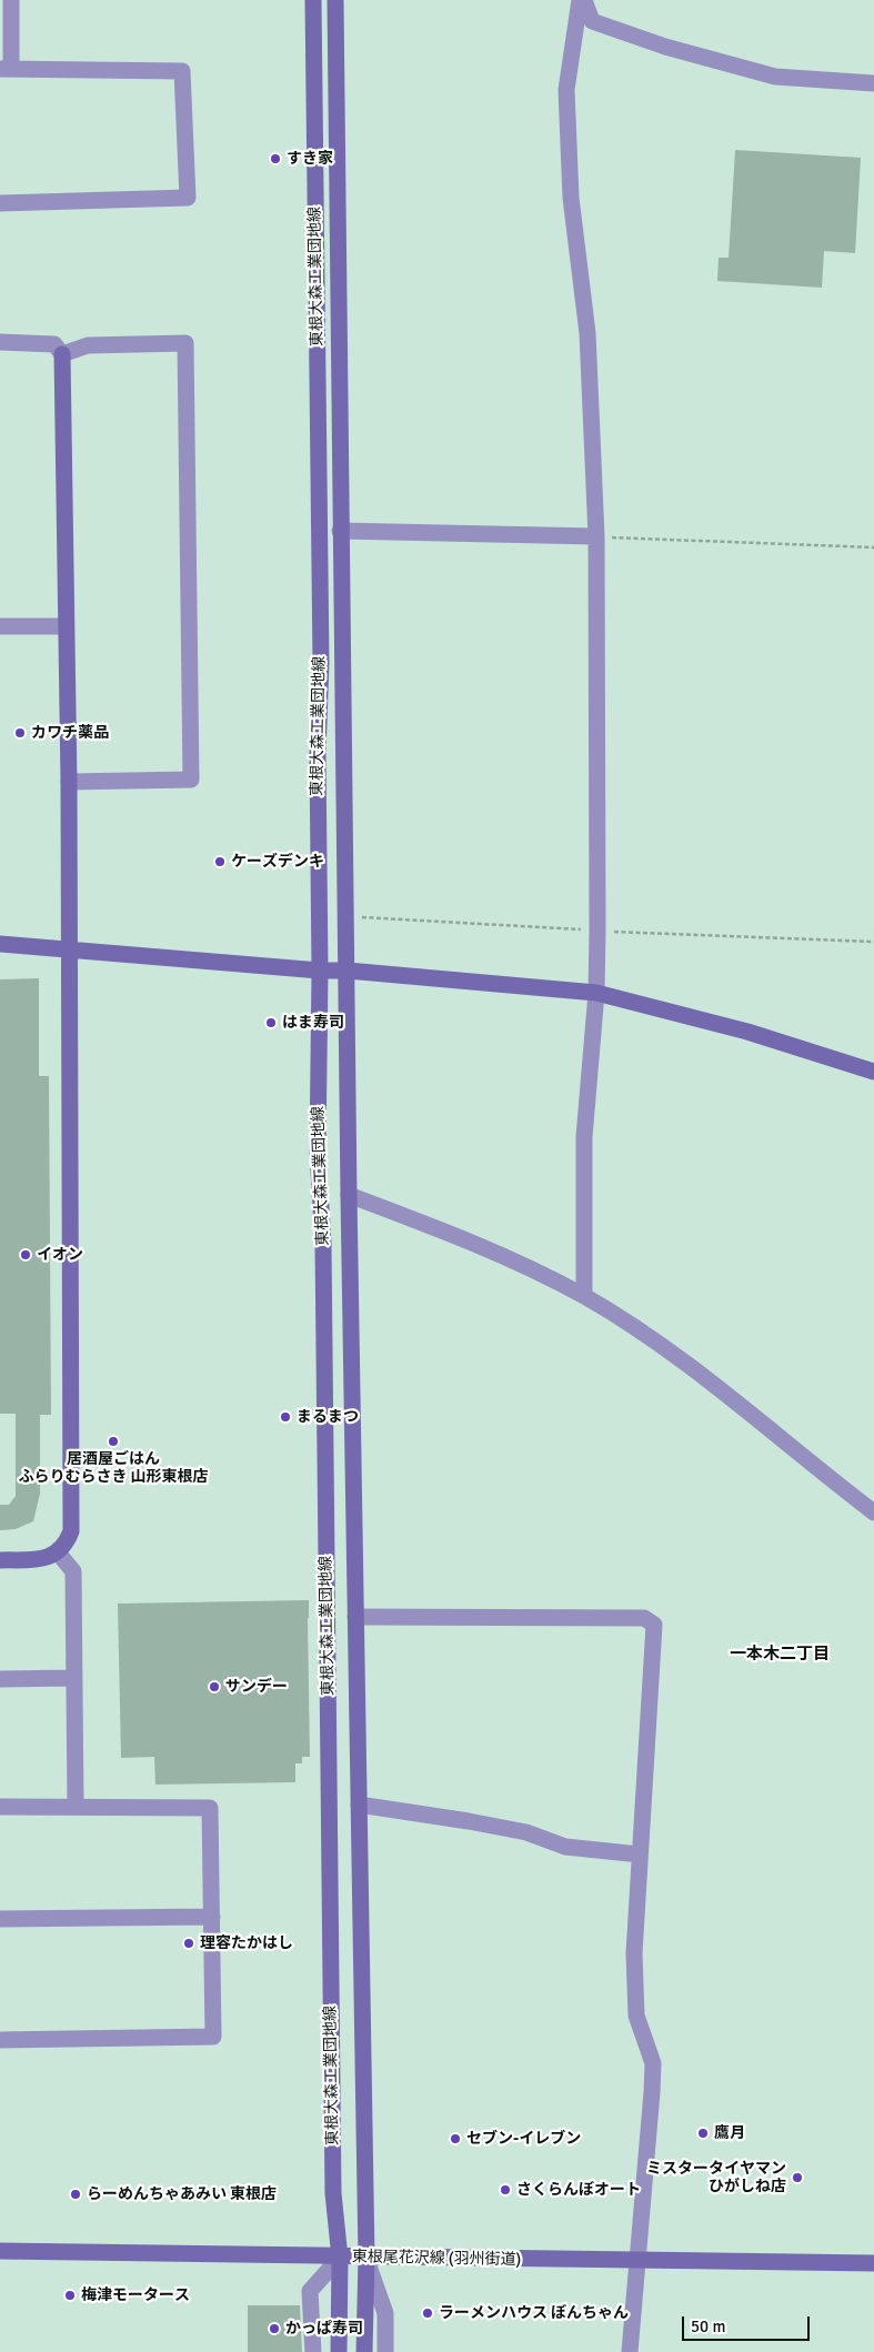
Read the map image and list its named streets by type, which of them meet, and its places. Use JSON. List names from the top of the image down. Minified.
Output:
{"streets":{"main road":["東根大森工業団地線","東根尾花沢線 (羽州街道)"]},"crossings":[["東根大森工業団地線","東根尾花沢線 (羽州街道)"]],"districts":["一本木二丁目"],"places":["すき家","カワチ薬品","ケーズデンキ","はま寿司","イオン","まるまつ","居酒屋ごはん ふらりむらさき 山形東根店","サンデー","理容たかはし","鷹月","セブン-イレブン","ミスタータイヤマン ひがしね店","さくらんぼオート","らーめんちゃあみい 東根店","梅津モータース","ラーメンハウス ぼんちゃん","かっぱ寿司"],"scale_bar":"50 m"}
